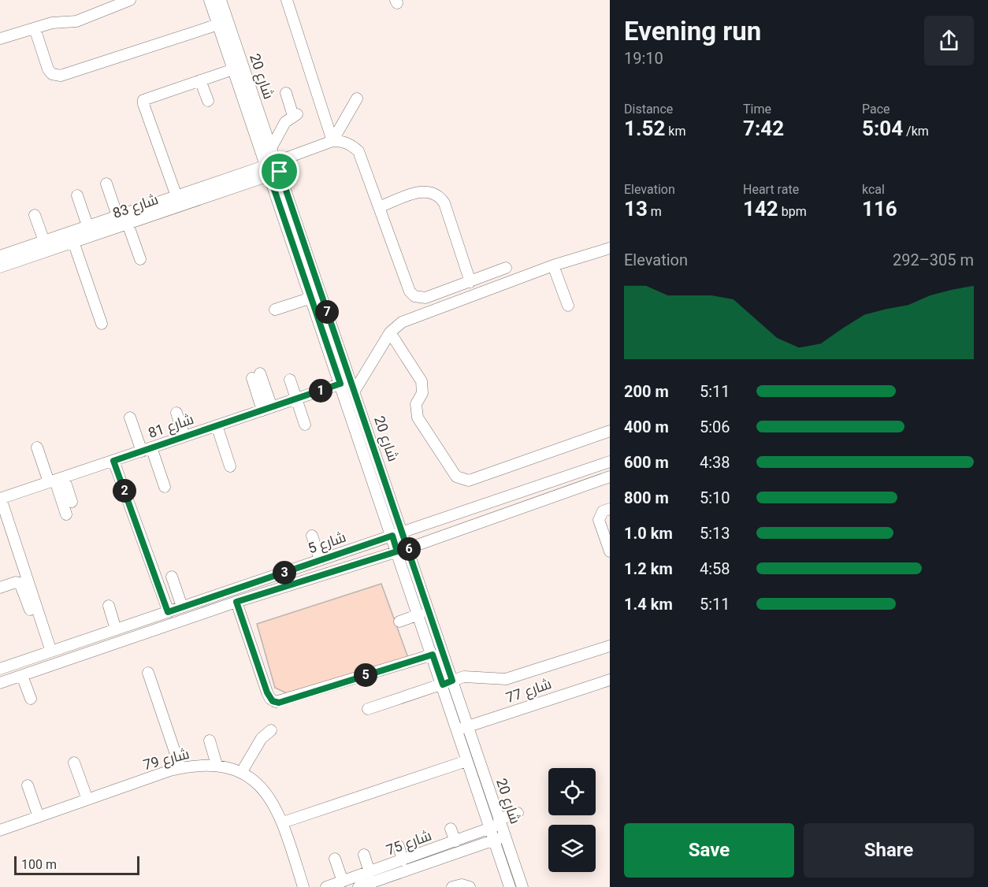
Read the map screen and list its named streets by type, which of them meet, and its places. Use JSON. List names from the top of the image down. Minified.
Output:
{"streets":{"street":["شارع 20","شارع 83","شارع 81","شارع 5","شارع 77","شارع 79","شارع 75"]},"crossings":[["شارع 20","شارع 83"],["شارع 20","شارع 81"],["شارع 20","شارع 5"],["شارع 20","شارع 77"],["شارع 20","شارع 75"]],"scale_bar":"100 m","page":{"heading":["Evening run","19:10"],"stats":[["Distance","1.52 km"],["Time","7:42"],["Pace","5:04 /km"],["Elevation","13 m"],["Heart rate","142 bpm"],["kcal","116"]],"chart":["Elevation","292–305 m"],"pins":["7","1","2","6","3","5"],"list":[{"name":"200 m","note":"5:11"},{"name":"400 m","note":"5:06"},{"name":"600 m","note":"4:38"},{"name":"800 m","note":"5:10"},{"name":"1.0 km","note":"5:13"},{"name":"1.2 km","note":"4:58"},{"name":"1.4 km","note":"5:11"}],"buttons":["Save","Share"],"scale":"100 m"}}
